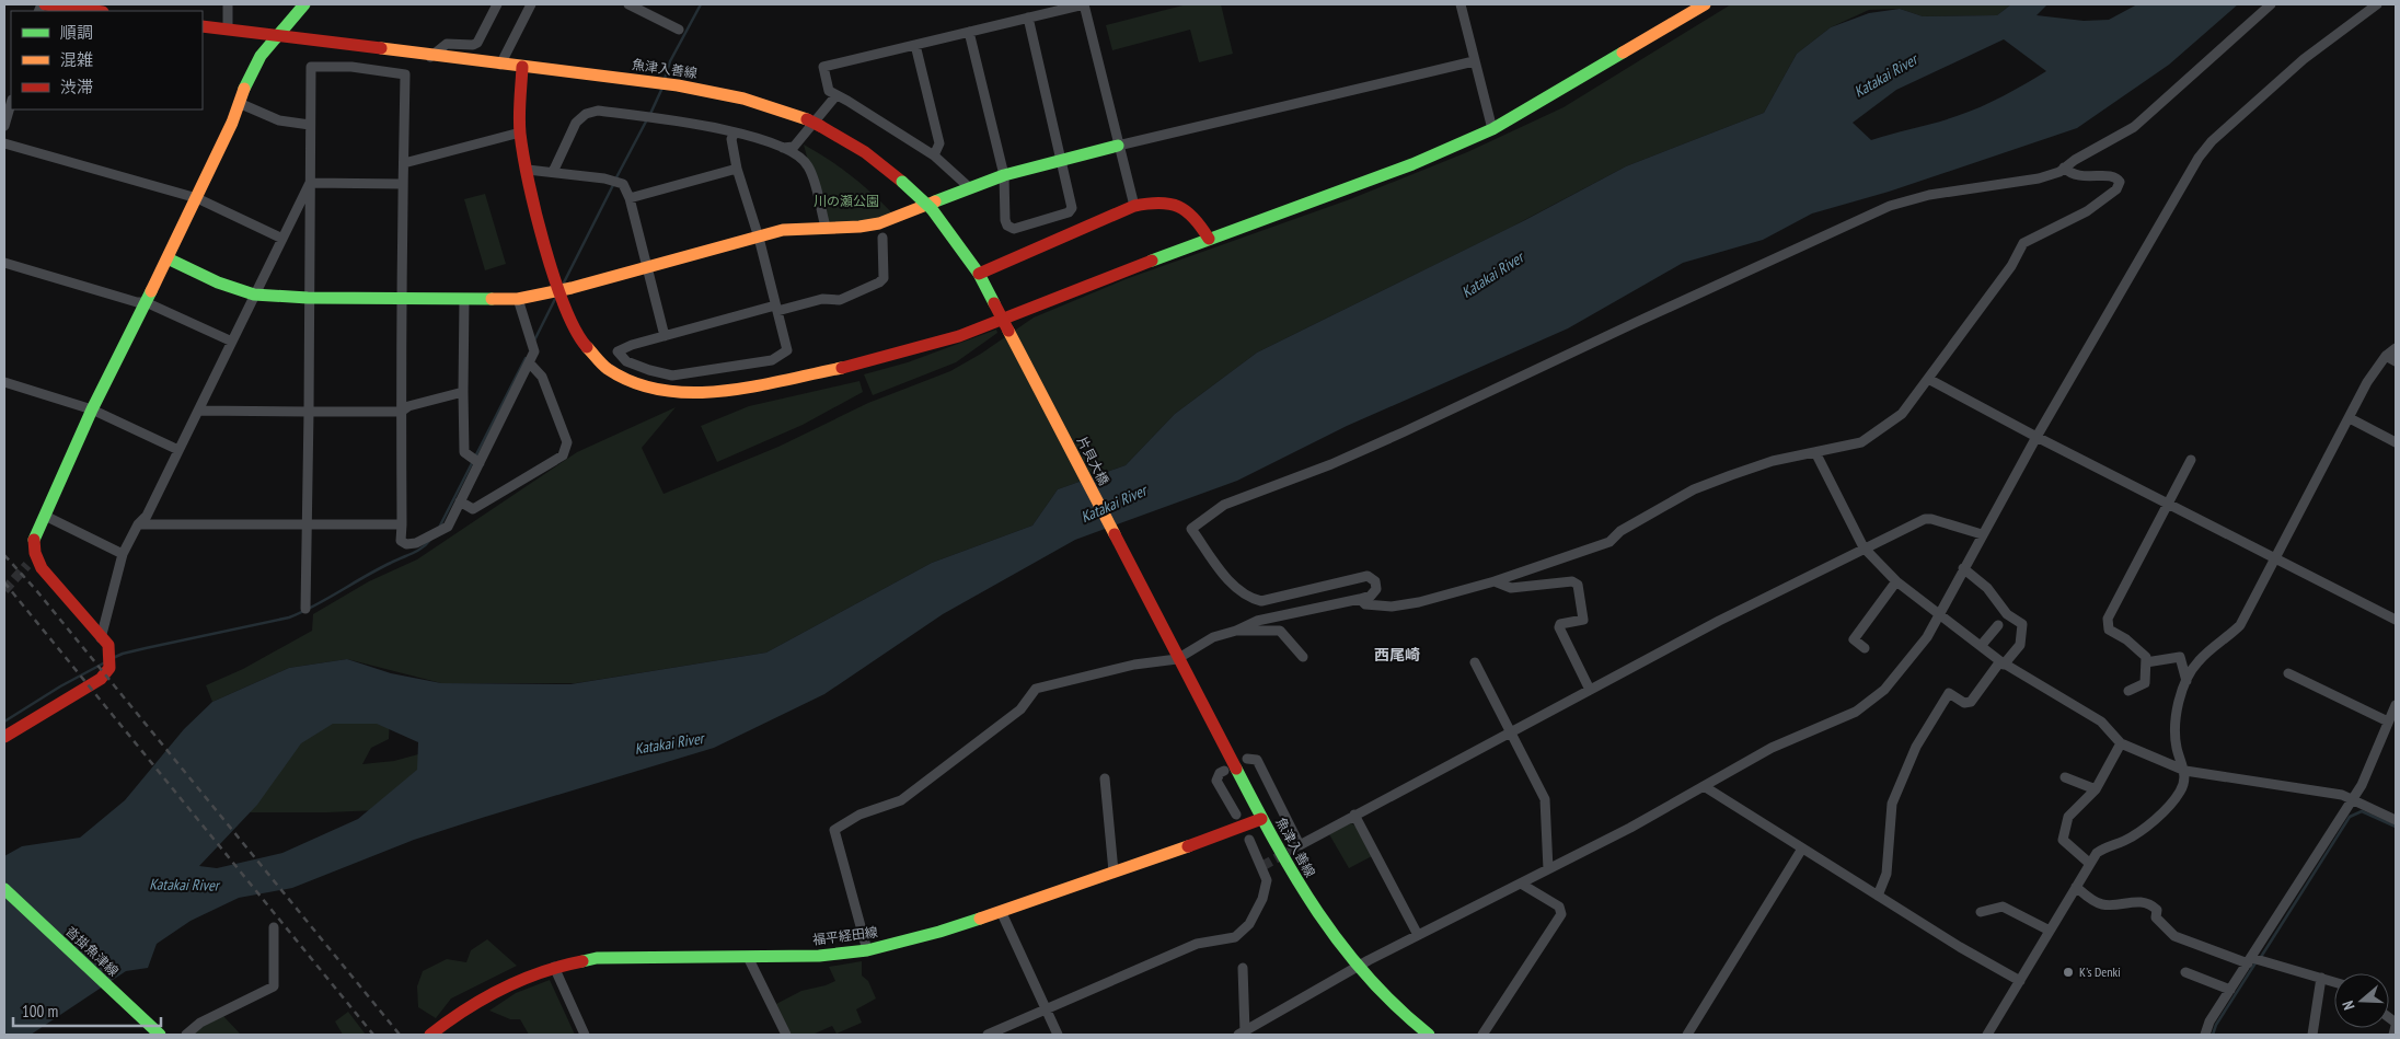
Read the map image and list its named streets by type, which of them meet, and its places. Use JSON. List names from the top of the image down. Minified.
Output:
{"streets":{"street":["魚津入善線","片貝大橋","福平経田線","沓掛魚津線"]},"crossings":[["魚津入善線","片貝大橋"],["魚津入善線","福平経田線"]],"districts":["西尾崎"],"water":["Katakai River"],"parks":["川の瀬公園"],"places":["K's Denki"],"legend":["順調","混雑","渋滞"],"scale_bar":"100 m","north":"left"}
